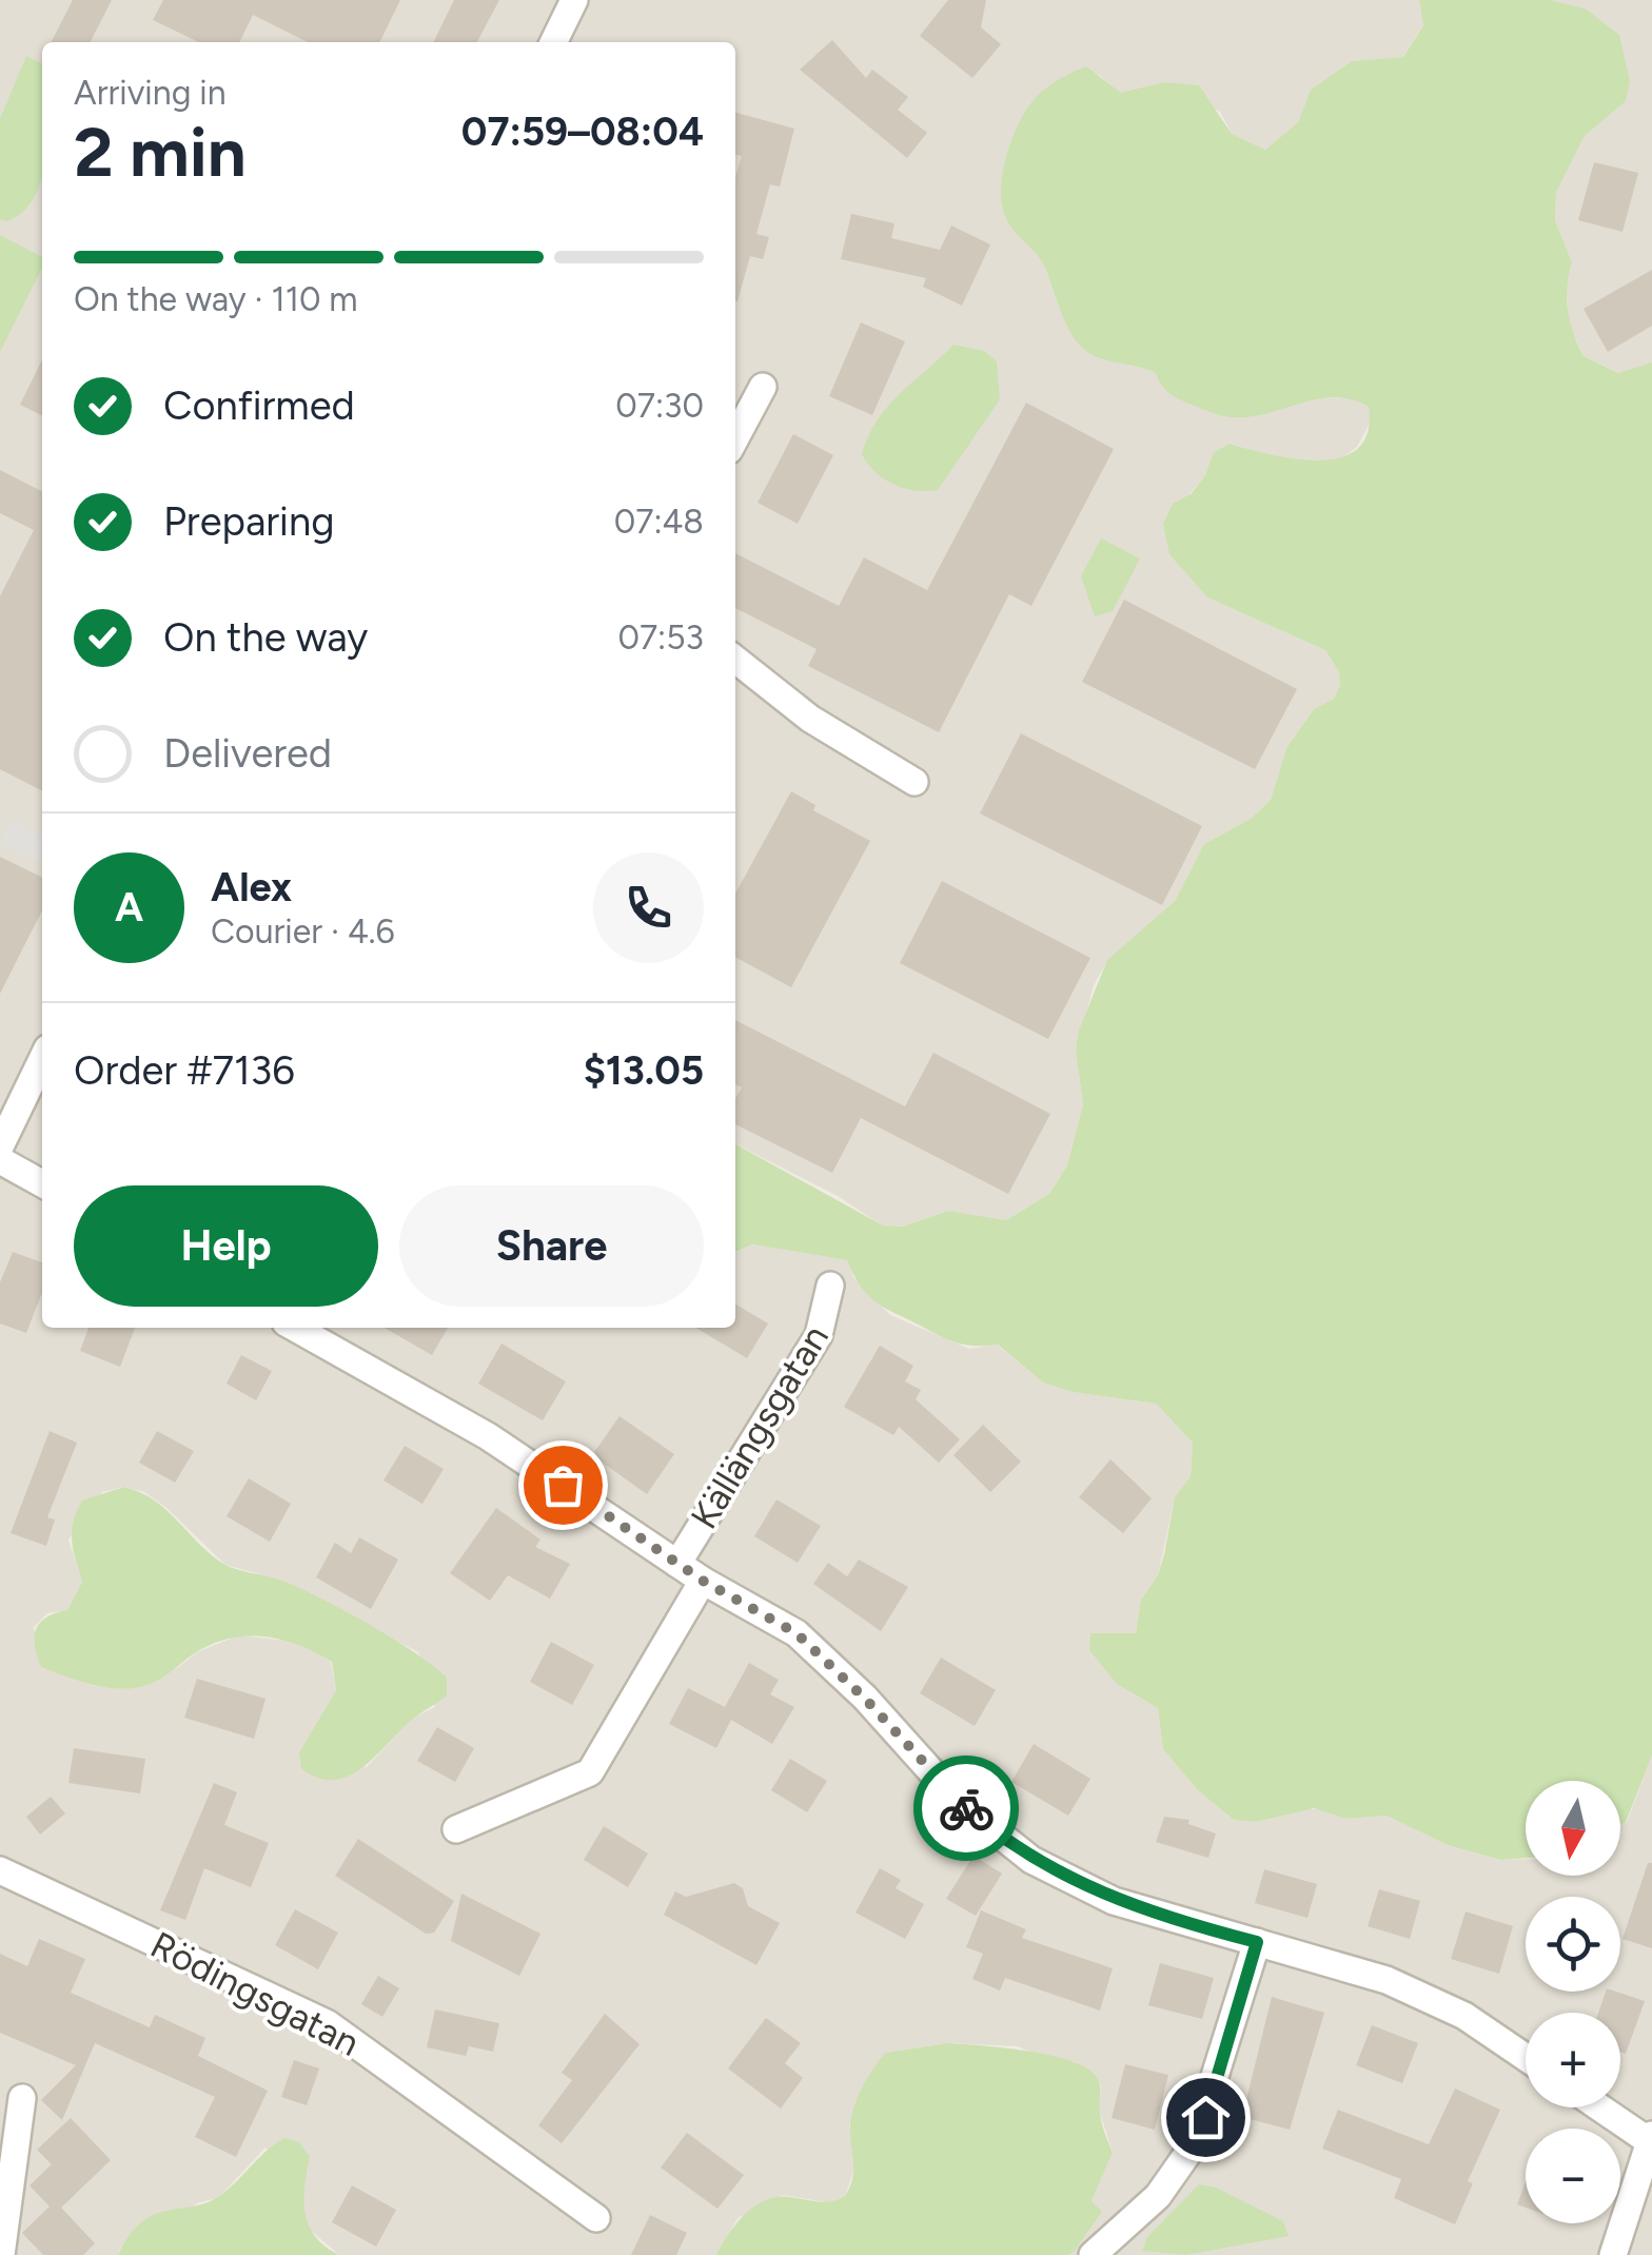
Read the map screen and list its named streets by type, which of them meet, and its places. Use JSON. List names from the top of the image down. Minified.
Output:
{"streets":{"street":["Källängsgatan","Rödingsgatan"]},"north":"bottom","page":{"heading":["2 min","Arriving in","07:59–08:04"],"panel":["Alex","Courier · 4.6","Order #7136","$13.05"],"bar":"On the way · 110 m","list":[["Confirmed","07:30"],["Preparing","07:48"],["On the way","07:53"],"Delivered"],"round":"A","buttons":["Help","Share"],"map_buttons":["+","−"]}}
